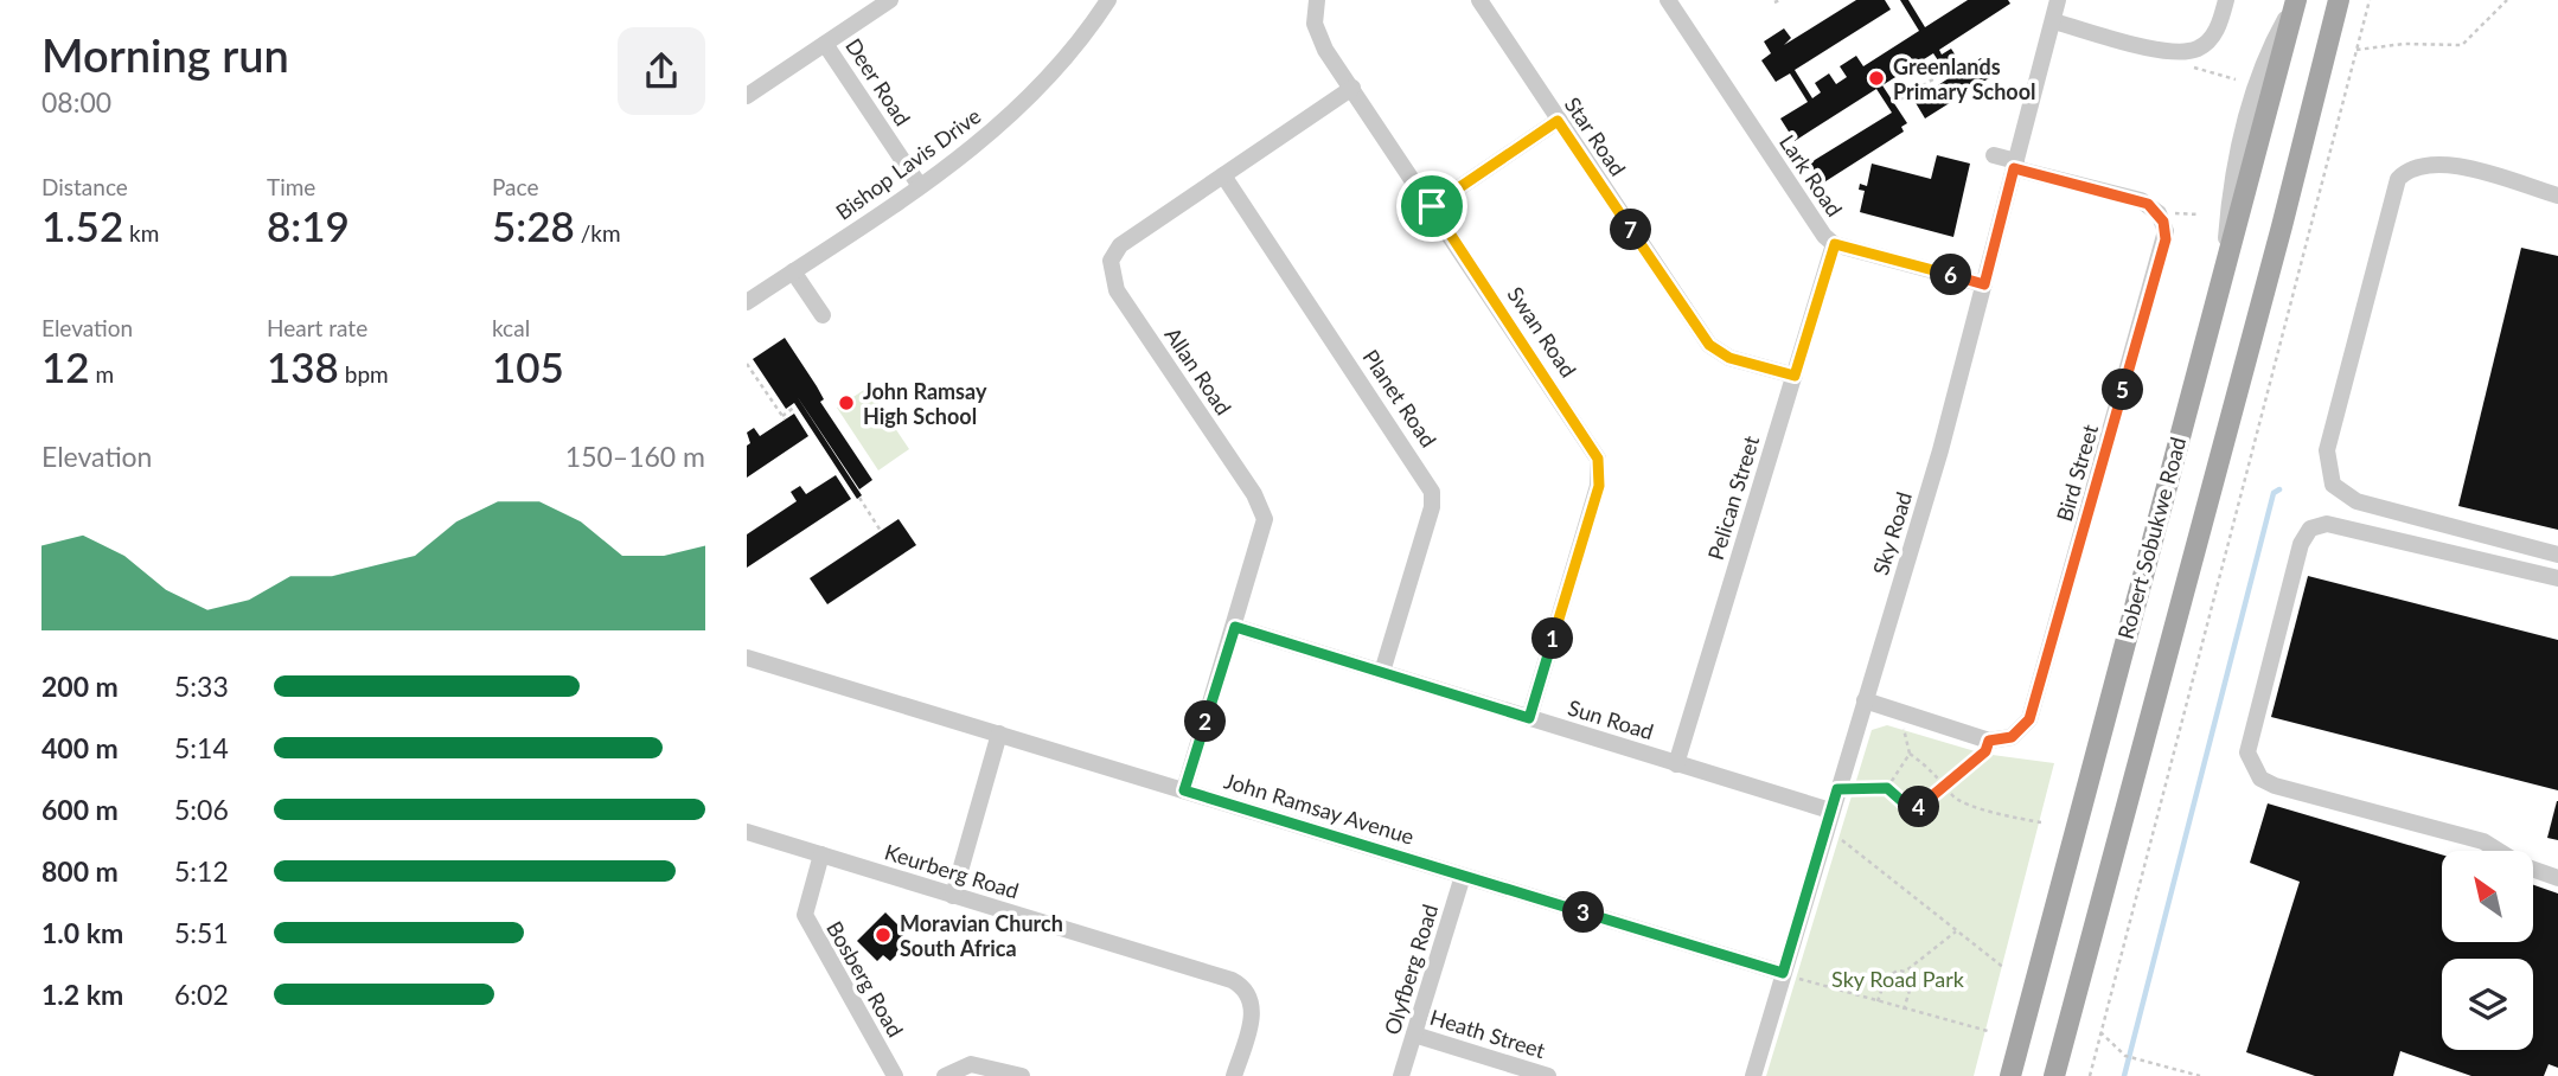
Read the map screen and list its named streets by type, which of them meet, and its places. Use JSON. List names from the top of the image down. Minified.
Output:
{"streets":{"main road":["Robert Sobukwe Road"],"street":["Deer Road","Star Road","Bishop Lavis Drive","Lark Road","Swan Road","Allan Road","Planet Road","Bird Street","Pelican Street","Sky Road","Sun Road","John Ramsay Avenue","Keurberg Road","Olyfberg Road","Bosberg Road","Heath Street"]},"crossings":[["Deer Road","Bishop Lavis Drive"],["Star Road","Pelican Street"],["Lark Road","Pelican Street"],["Lark Road","Sky Road"],["Swan Road","Allan Road"],["Swan Road","Sun Road"],["Allan Road","Planet Road"],["Allan Road","Sun Road"],["Allan Road","John Ramsay Avenue"],["Planet Road","Sun Road"],["Pelican Street","Sun Road"],["Sky Road","Sun Road"],["Sky Road","John Ramsay Avenue"],["John Ramsay Avenue","Olyfberg Road"],["Keurberg Road","Bosberg Road"],["Olyfberg Road","Heath Street"]],"parks":["Sky Road Park"],"places":["Greenlands Primary School","John Ramsay High School","Moravian Church South Africa"],"north":"top left","page":{"heading":["Morning run","08:00"],"stats":[["Distance","1.52 km"],["Time","8:19"],["Pace","5:28 /km"],["Elevation","12 m"],["Heart rate","138 bpm"],["kcal","105"]],"pins":["7","6","5","1","2","4","3"],"chart":["Elevation","150–160 m"],"list":[{"name":"200 m","note":"5:33"},{"name":"400 m","note":"5:14"},{"name":"600 m","note":"5:06"},{"name":"800 m","note":"5:12"},{"name":"1.0 km","note":"5:51"},{"name":"1.2 km","note":"6:02"}]}}
